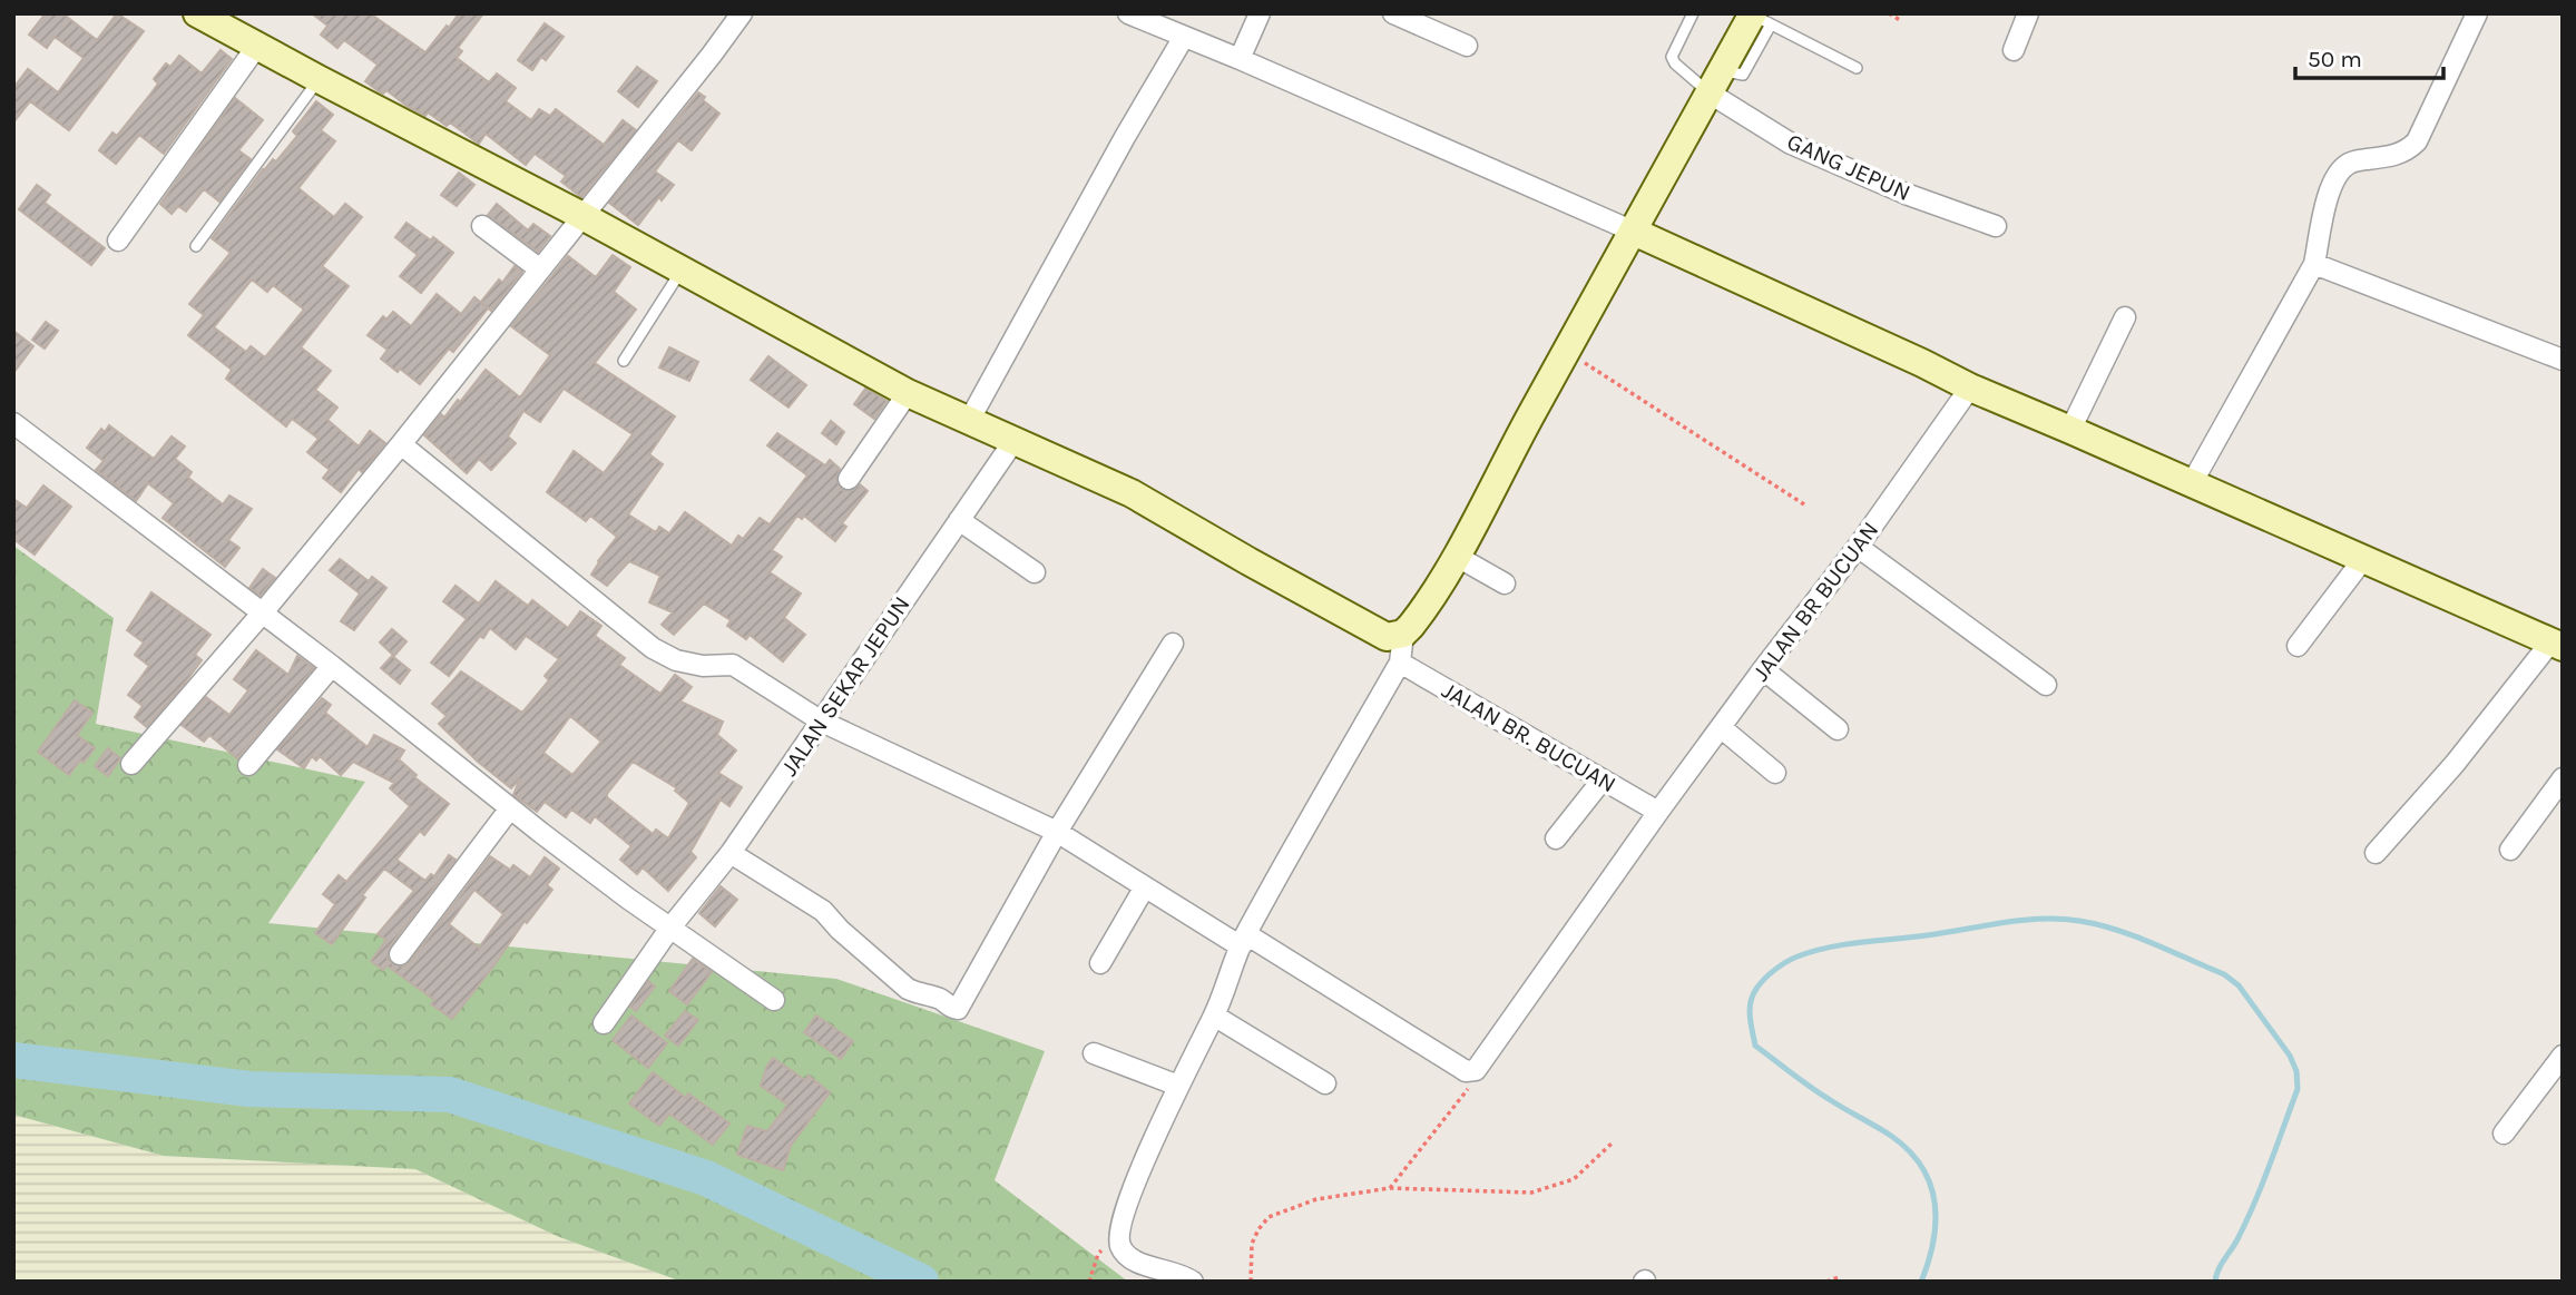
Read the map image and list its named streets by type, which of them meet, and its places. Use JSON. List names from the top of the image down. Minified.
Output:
{"streets":{"street":["GANG JEPUN","JALAN BR BUCUAN","JALAN SEKAR JEPUN","JALAN BR. BUCUAN"]},"crossings":[["JALAN BR BUCUAN","JALAN BR. BUCUAN"]],"scale_bar":"50 m"}
